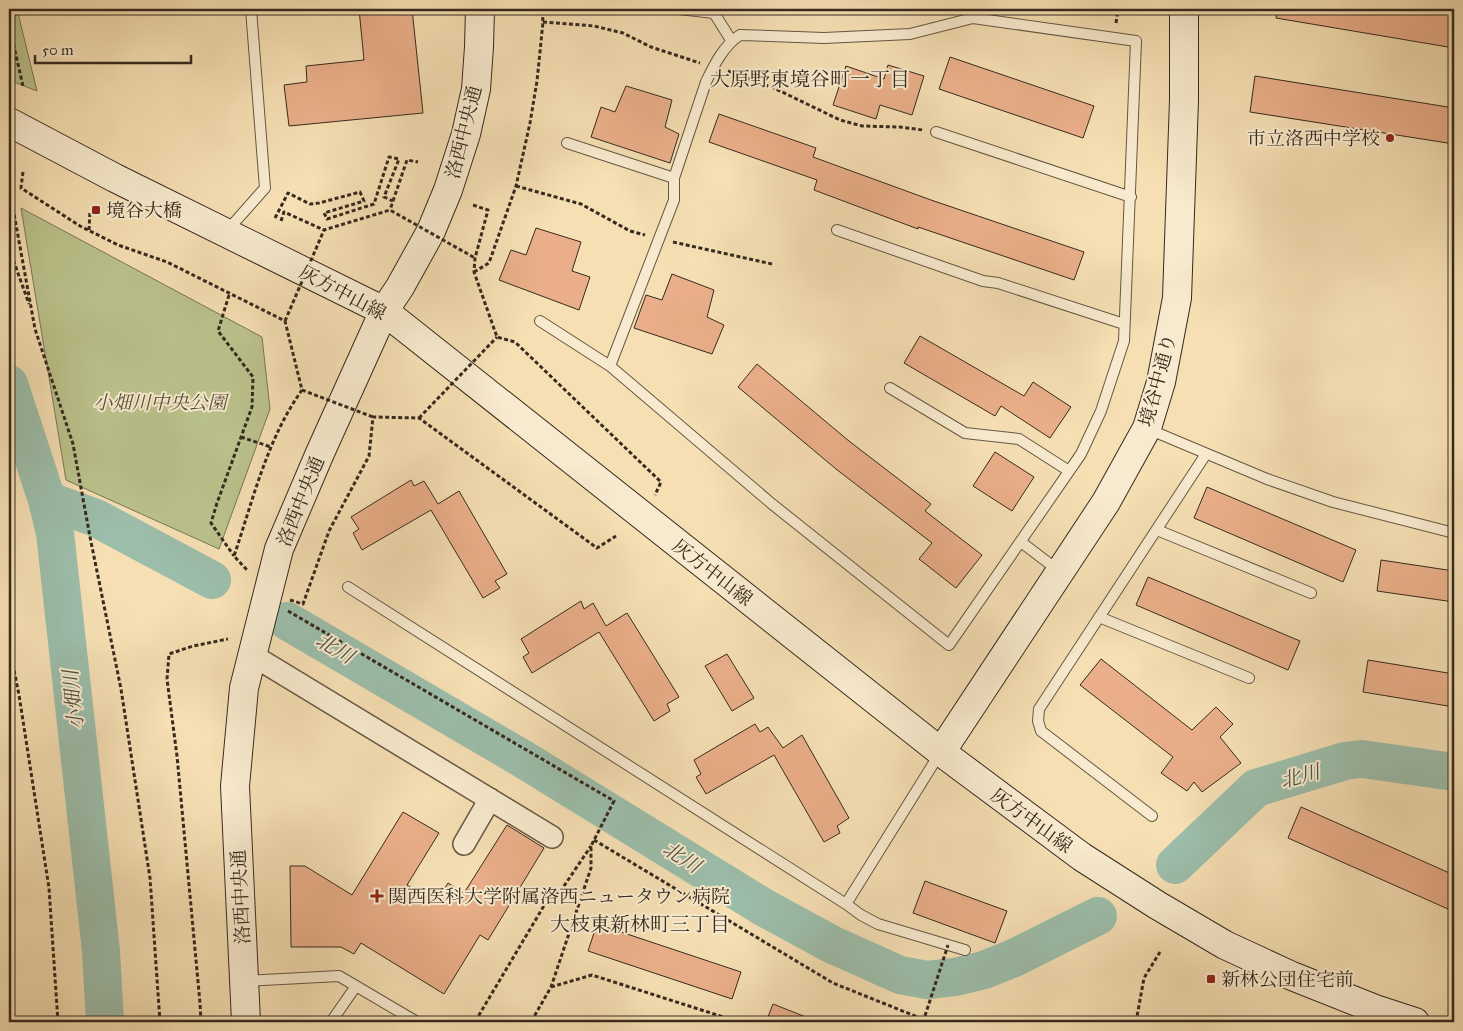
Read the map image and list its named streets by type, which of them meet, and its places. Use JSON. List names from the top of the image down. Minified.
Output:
{"streets":{"street":["洛西中央通","灰方中山線","境谷中通り"]},"crossings":[["洛西中央通","灰方中山線"],["灰方中山線","境谷中通り"]],"districts":["大原野東境谷町一丁目","大枝東新林町三丁目"],"water":["北川","小畑川"],"parks":["小畑川中央公園"],"places":{"other":["市立洛西中学校"],"transit":["境谷大橋","新林公団住宅前"],"health":["関西医科大学附属洛西ニュータウン病院"]},"scale_bar":"50 m"}
